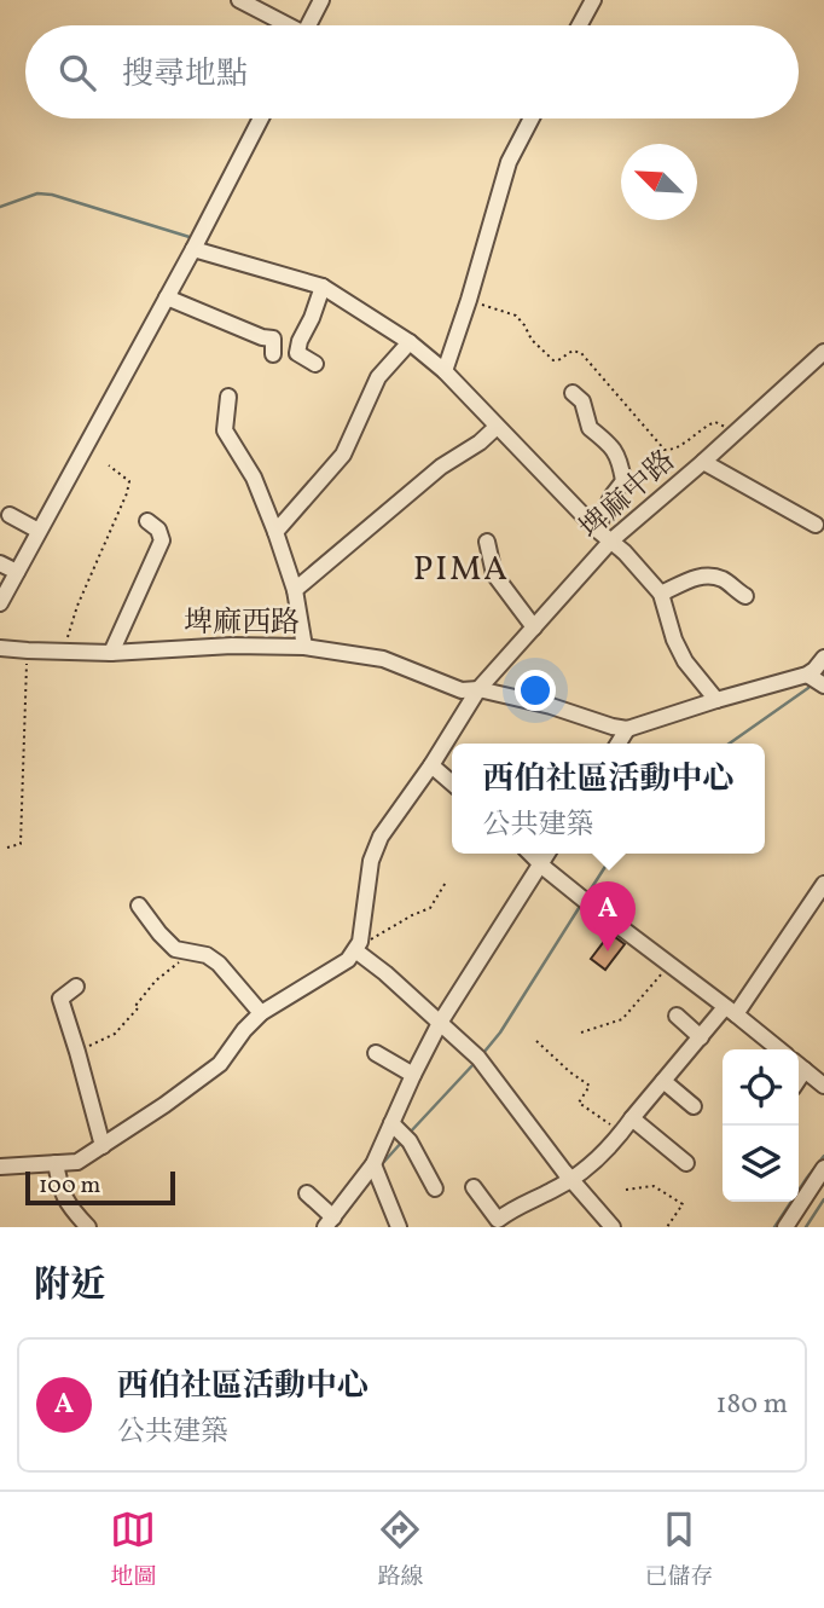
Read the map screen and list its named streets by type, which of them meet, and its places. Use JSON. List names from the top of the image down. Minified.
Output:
{"streets":{"street":["埤麻中路","埤麻西路"]},"crossings":[["埤麻中路","埤麻西路"]],"districts":["PIMA"],"scale_bar":"100 m","north":"top left","page":{"search":"搜尋地點","popup":["西伯社區活動中心","公共建築"],"pins":"A","scale":"100 m","heading":"附近","list":[{"mark":"A","name":"西伯社區活動中心","note":"公共建築","value":"180 m"}],"nav":["地圖","路線","已儲存"]}}
